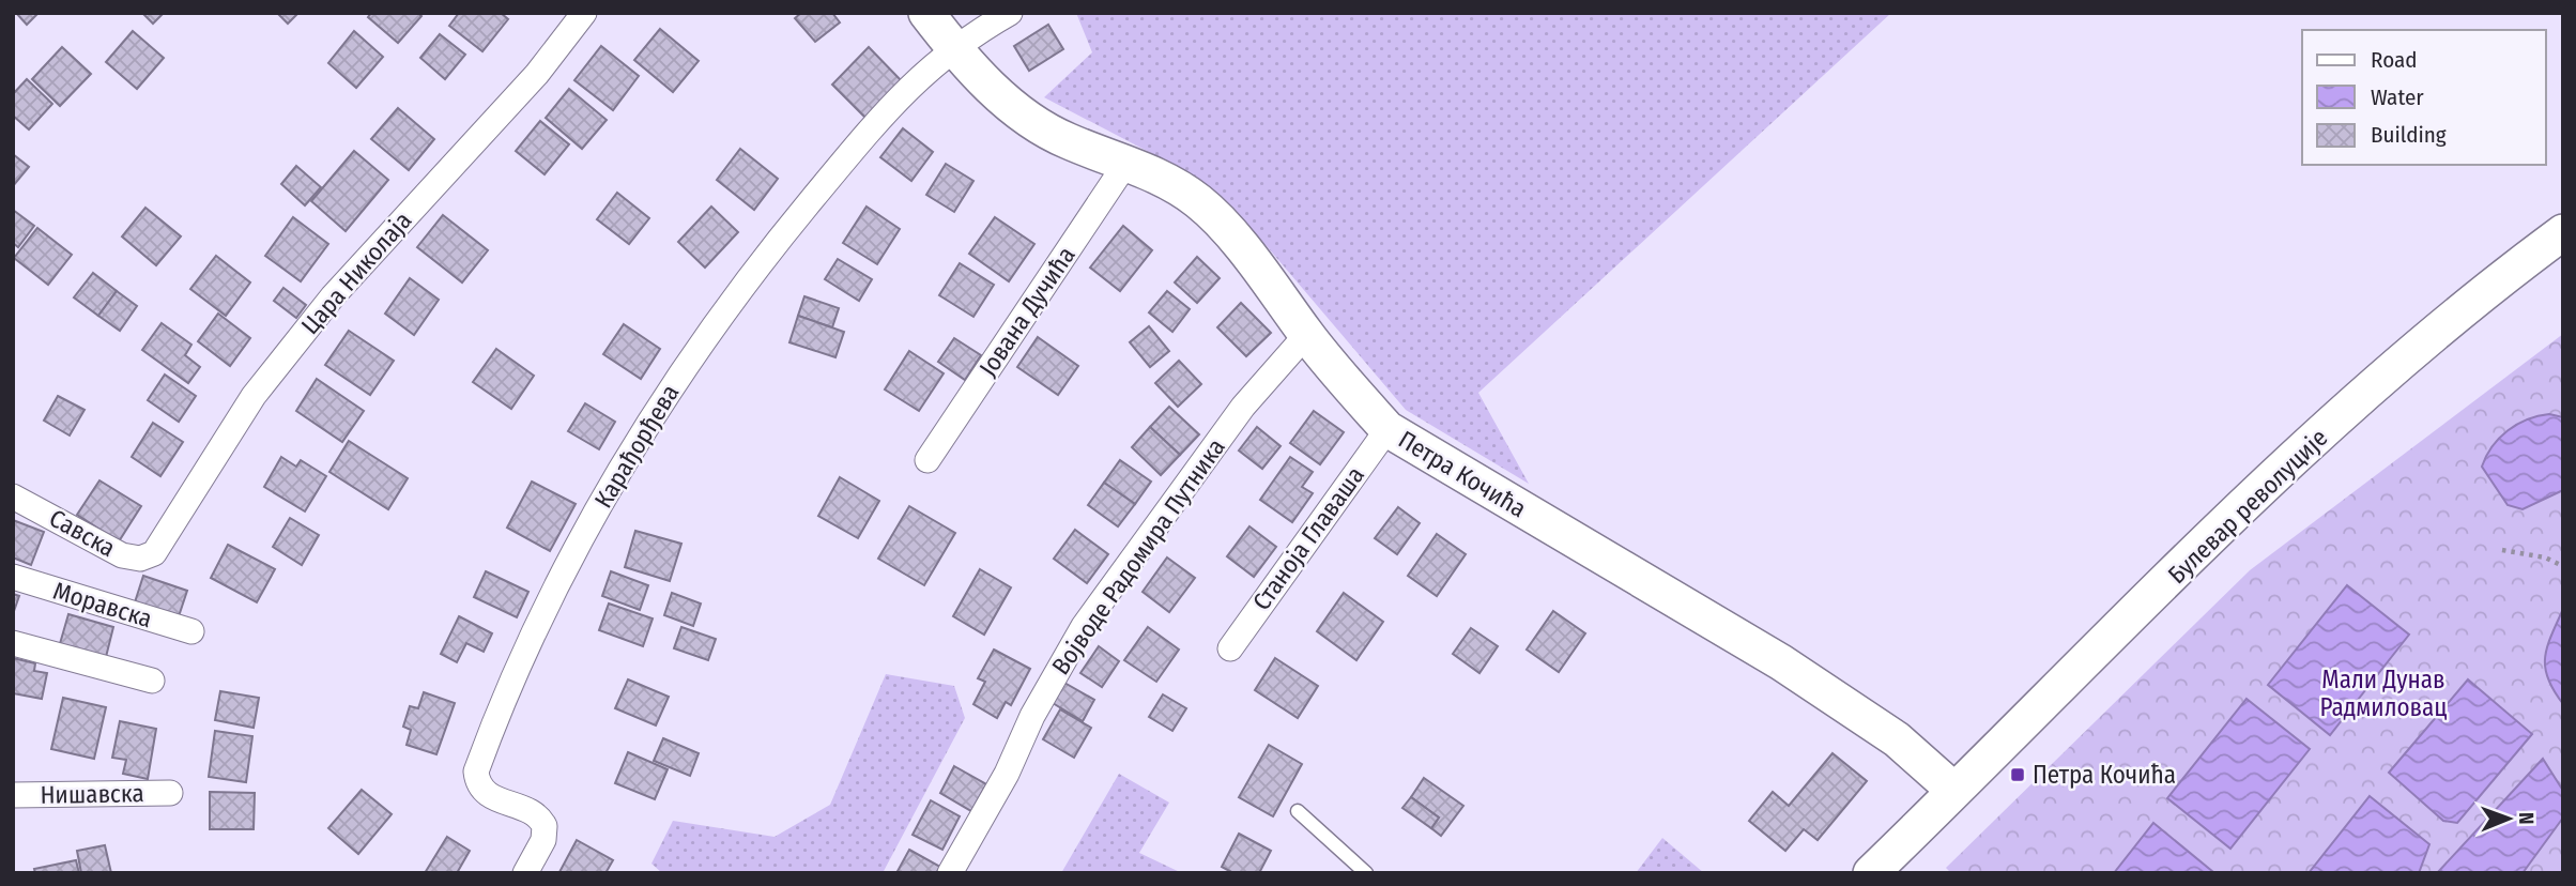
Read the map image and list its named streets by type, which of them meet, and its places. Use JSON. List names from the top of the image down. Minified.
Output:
{"streets":{"street":["Цара Николаја","Јована Дучића","Карађорђева","Петра Кочића","Булевар револуције","Савска","Станоја Главаша","Војводе Радомира Путника","Моравска","Нишавска"]},"crossings":[["Цара Николаја","Савска"],["Јована Дучића","Петра Кочића"],["Карађорђева","Петра Кочића"],["Петра Кочића","Булевар револуције"],["Петра Кочића","Станоја Главаша"],["Петра Кочића","Војводе Радомира Путника"]],"parks":["Мали Дунав Радмиловац"],"places":{"transit":["Петра Кочића"]},"legend":["Road","Water","Building"],"north":"right"}
